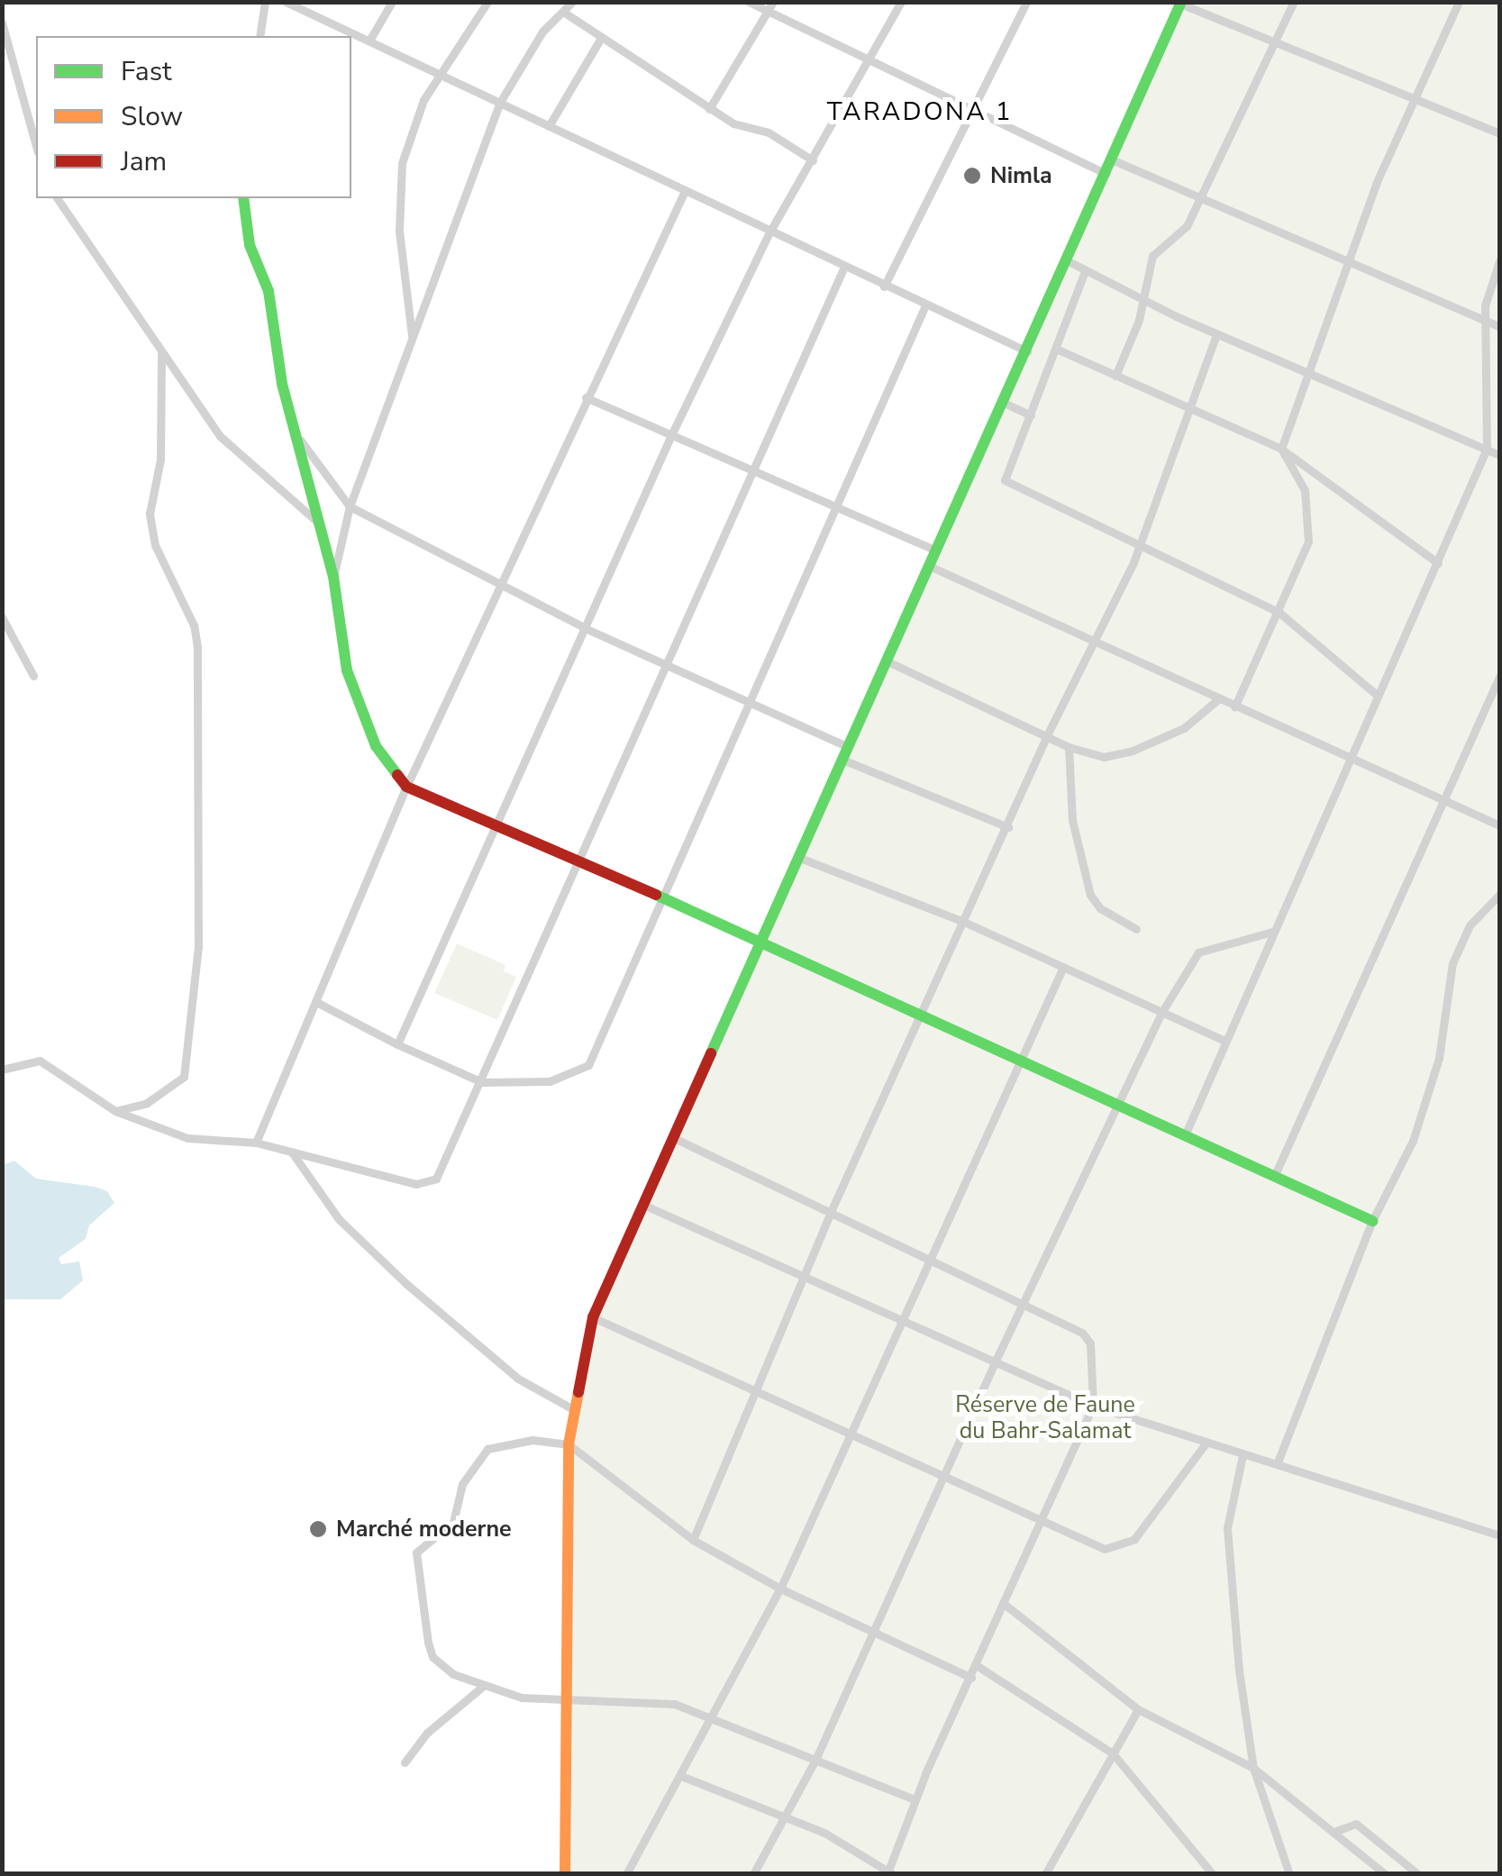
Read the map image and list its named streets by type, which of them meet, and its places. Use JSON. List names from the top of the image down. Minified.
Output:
{"districts":["TARADONA 1"],"parks":["Réserve de Faune du Bahr-Salamat"],"places":["Nimla","Marché moderne"],"legend":["Fast","Slow","Jam"]}
